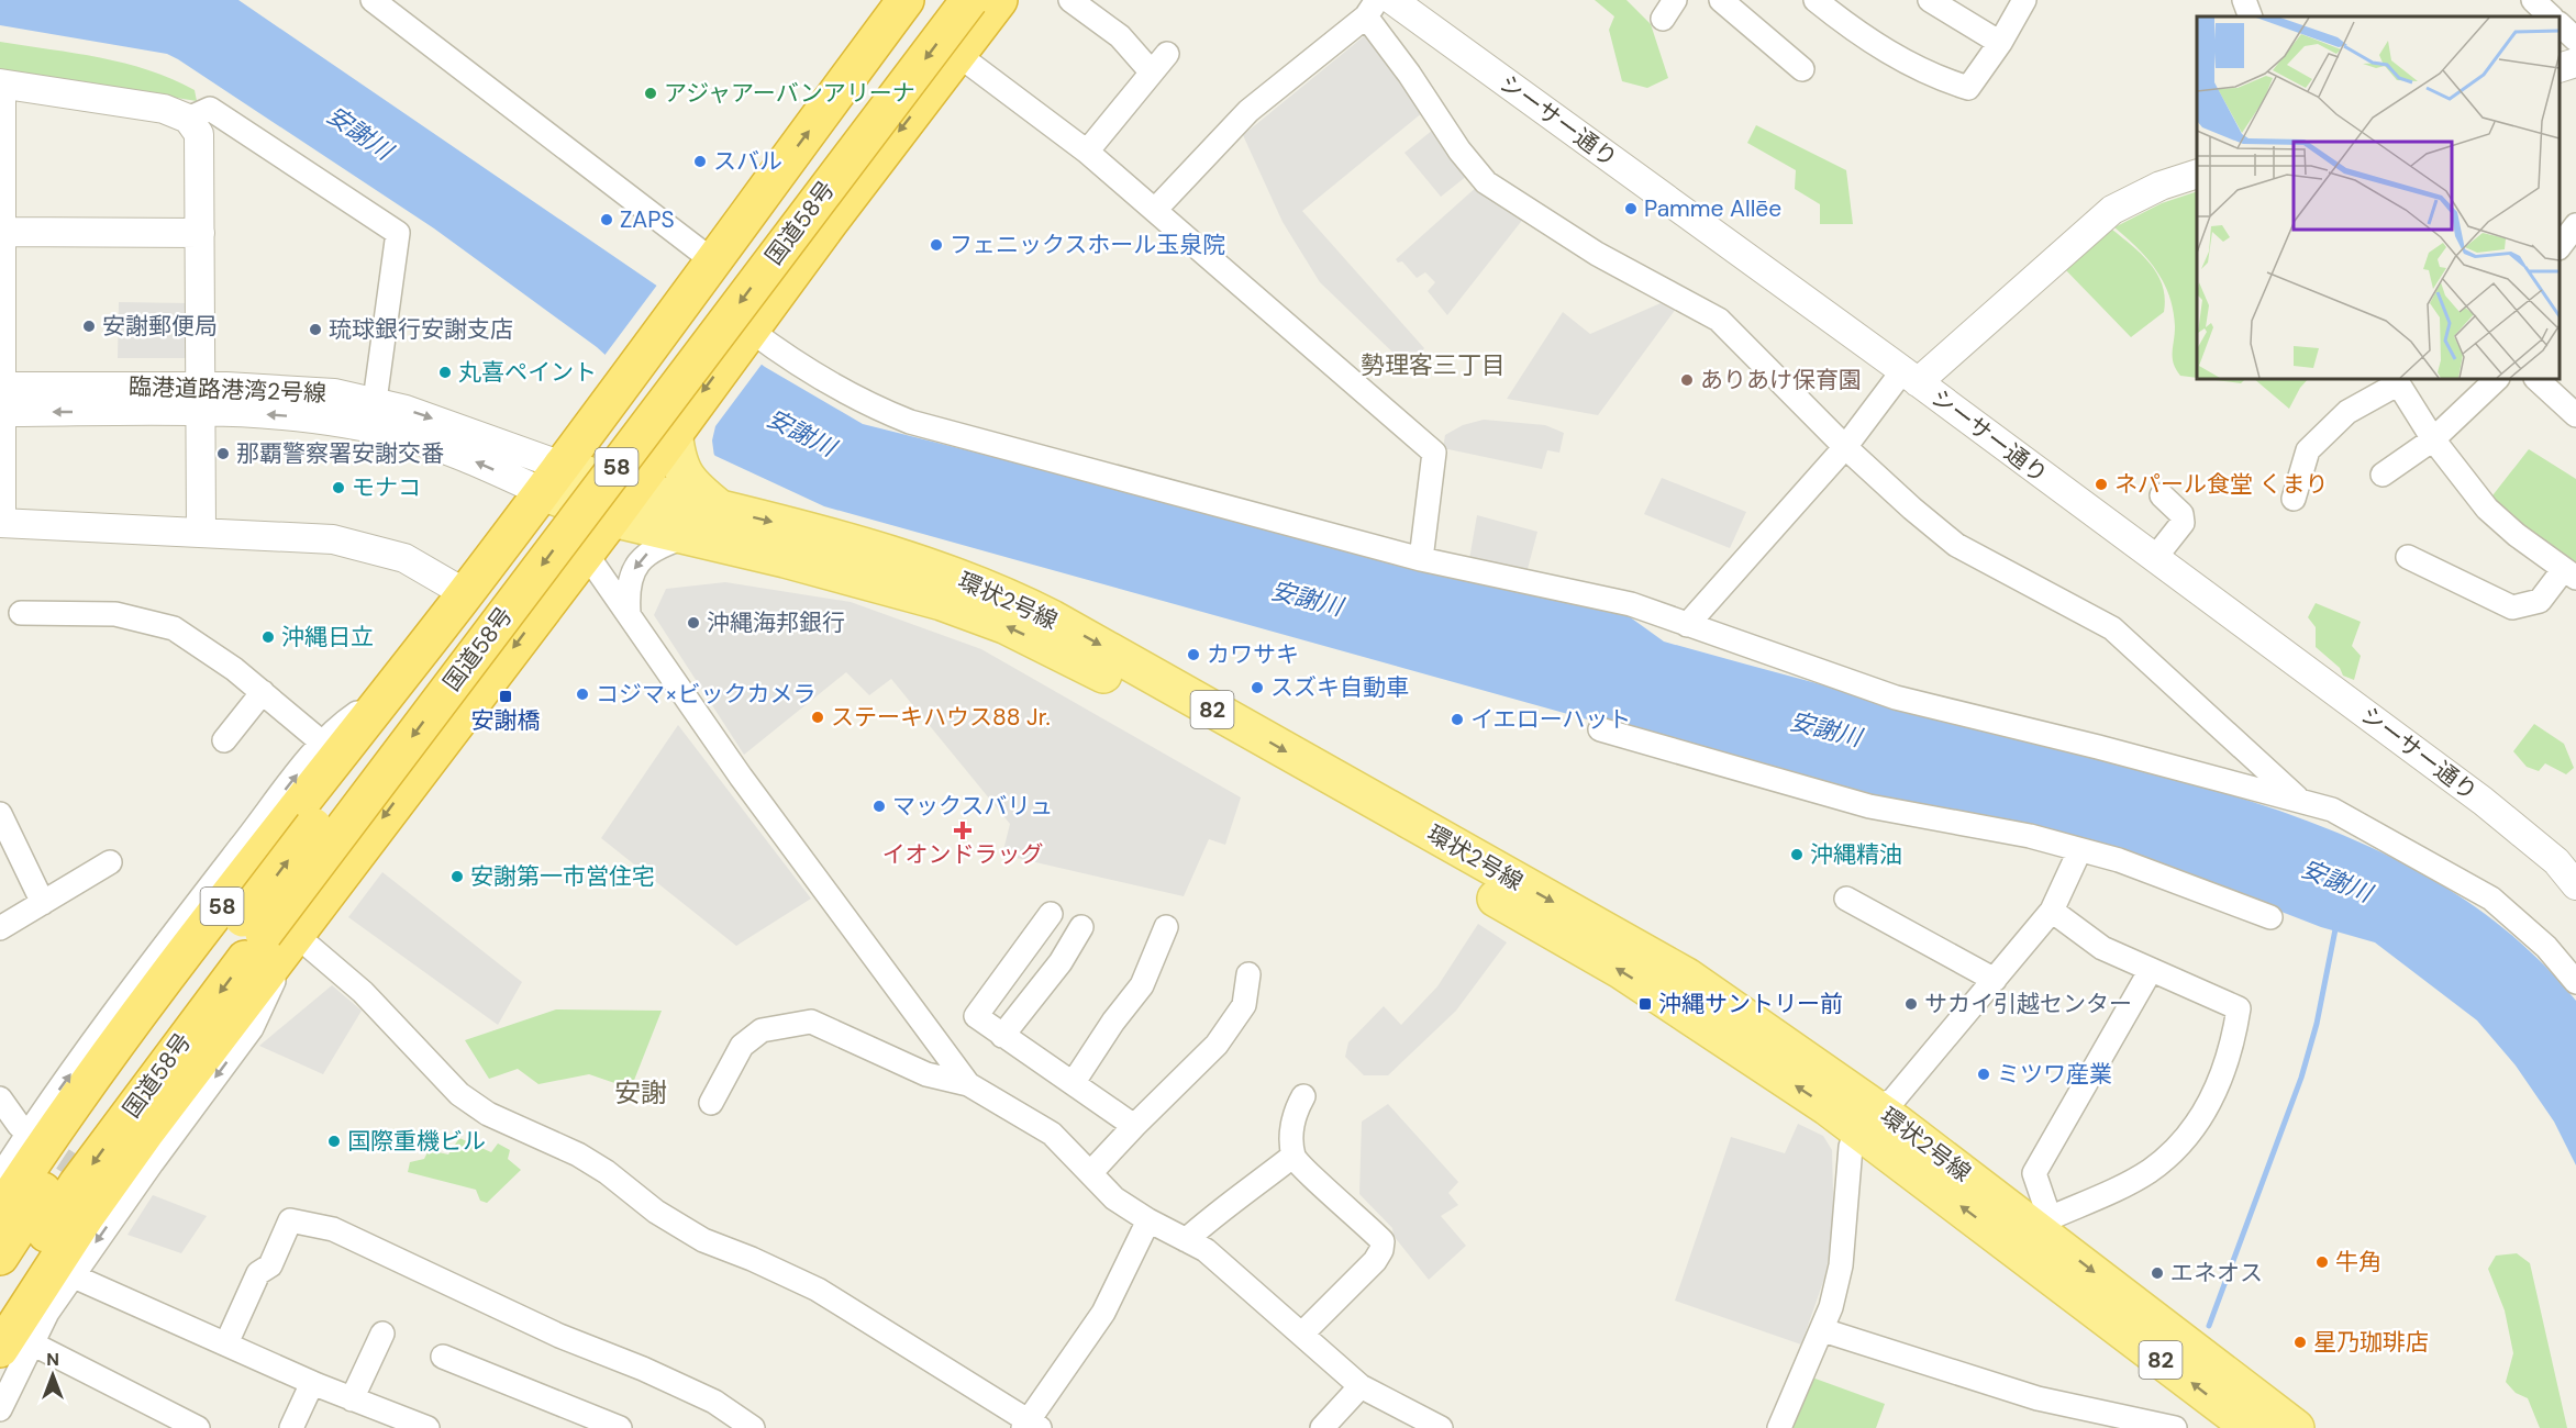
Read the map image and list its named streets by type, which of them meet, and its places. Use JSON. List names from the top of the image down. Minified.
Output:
{"streets":{"highway":["国道58号","58"],"main road":["環状2号線","82"],"street":["シーサー通り","臨港道路港湾2号線"]},"crossings":[["国道58号","58"],["臨港道路港湾2号線","58"],["臨港道路港湾2号線","環状2号線"],["58","環状2号線"]],"districts":["勢理客三丁目","安謝"],"water":["安謝川"],"places":{"other":["アジャアーバンアリーナ","スバル","Pamme Allēe","ZAPS","フェニックスホール玉泉院","安謝郵便局","琉球銀行安謝支店","丸喜ペイント","ありあけ保育園","那覇警察署安謝交番","ネパール食堂 くまり","モナコ","沖縄海邦銀行","沖縄日立","カワサキ","スズキ自動車","コジマ×ビックカメラ","ステーキハウス88 Jr.","イエローハット","マックスバリュ","沖縄精油","安謝第一市営住宅","サカイ引越センター","ミツワ産業","国際重機ビル","牛角","エネオス","星乃珈琲店"],"transit":["安謝橋","沖縄サントリー前"],"health":["イオンドラッグ"]},"north":"top"}
